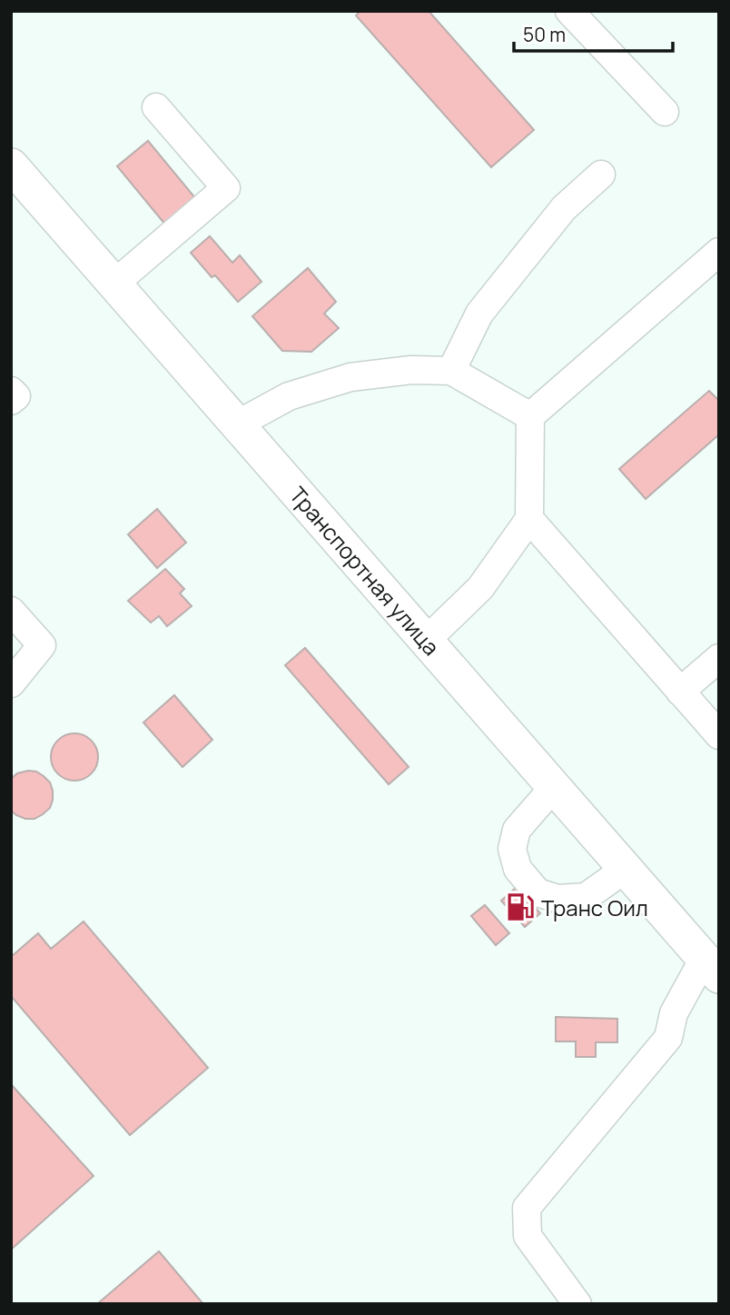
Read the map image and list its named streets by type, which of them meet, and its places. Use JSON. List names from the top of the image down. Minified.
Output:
{"streets":{"main road":["Транспортная улица"]},"places":{"fuel station":["Транс Оил"]},"scale_bar":"50 m"}
